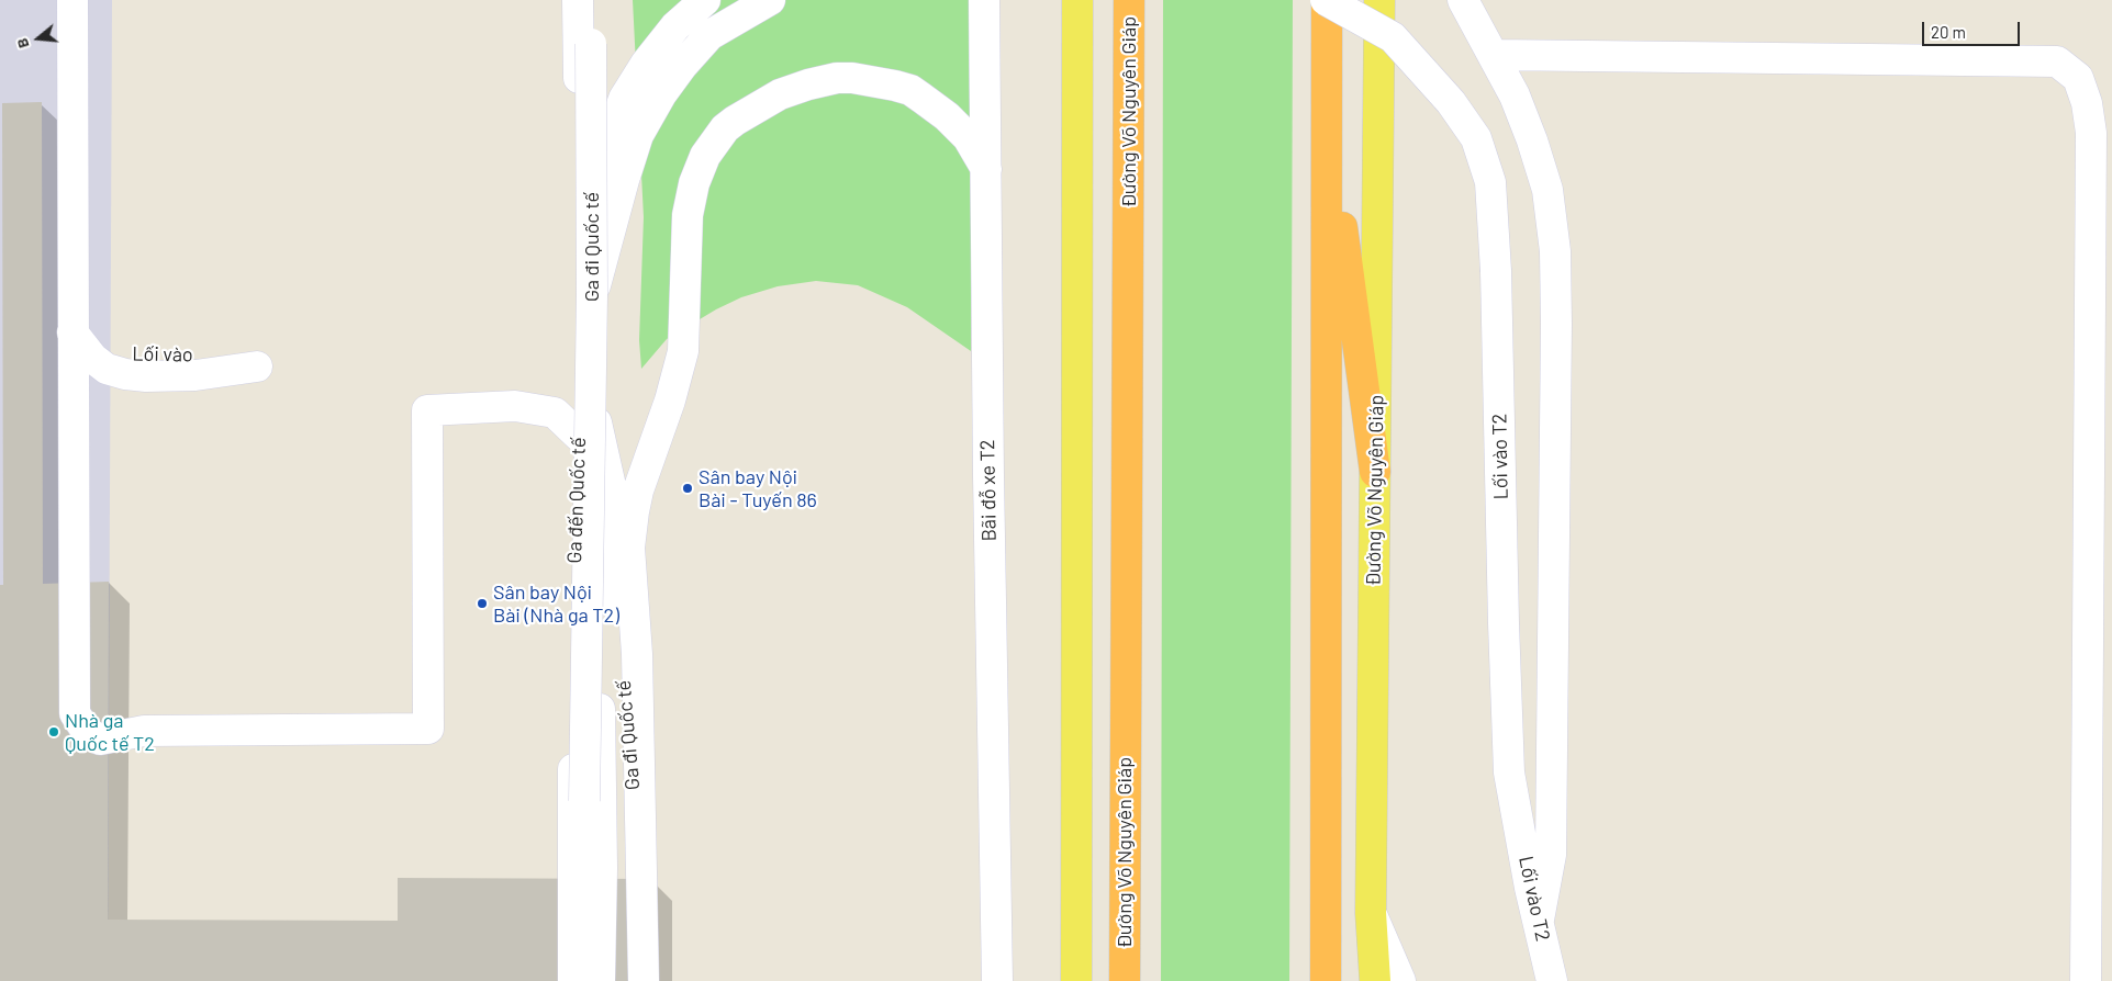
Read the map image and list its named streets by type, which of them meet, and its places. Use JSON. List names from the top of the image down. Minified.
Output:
{"streets":{"highway":["Đường Võ Nguyên Giáp"],"lane":["Ga đi Quốc tế","Lối vào","Lối vào T2","Bãi đỗ xe T2","Ga đến Quốc tế"]},"crossings":[["Ga đi Quốc tế","Ga đến Quốc tế"]],"places":["Sân bay Nội Bài - Tuyến 86","Sân bay Nội Bài (Nhà ga T2)","Nhà ga Quốc tế T2"],"scale_bar":"20 m","north":"left"}
